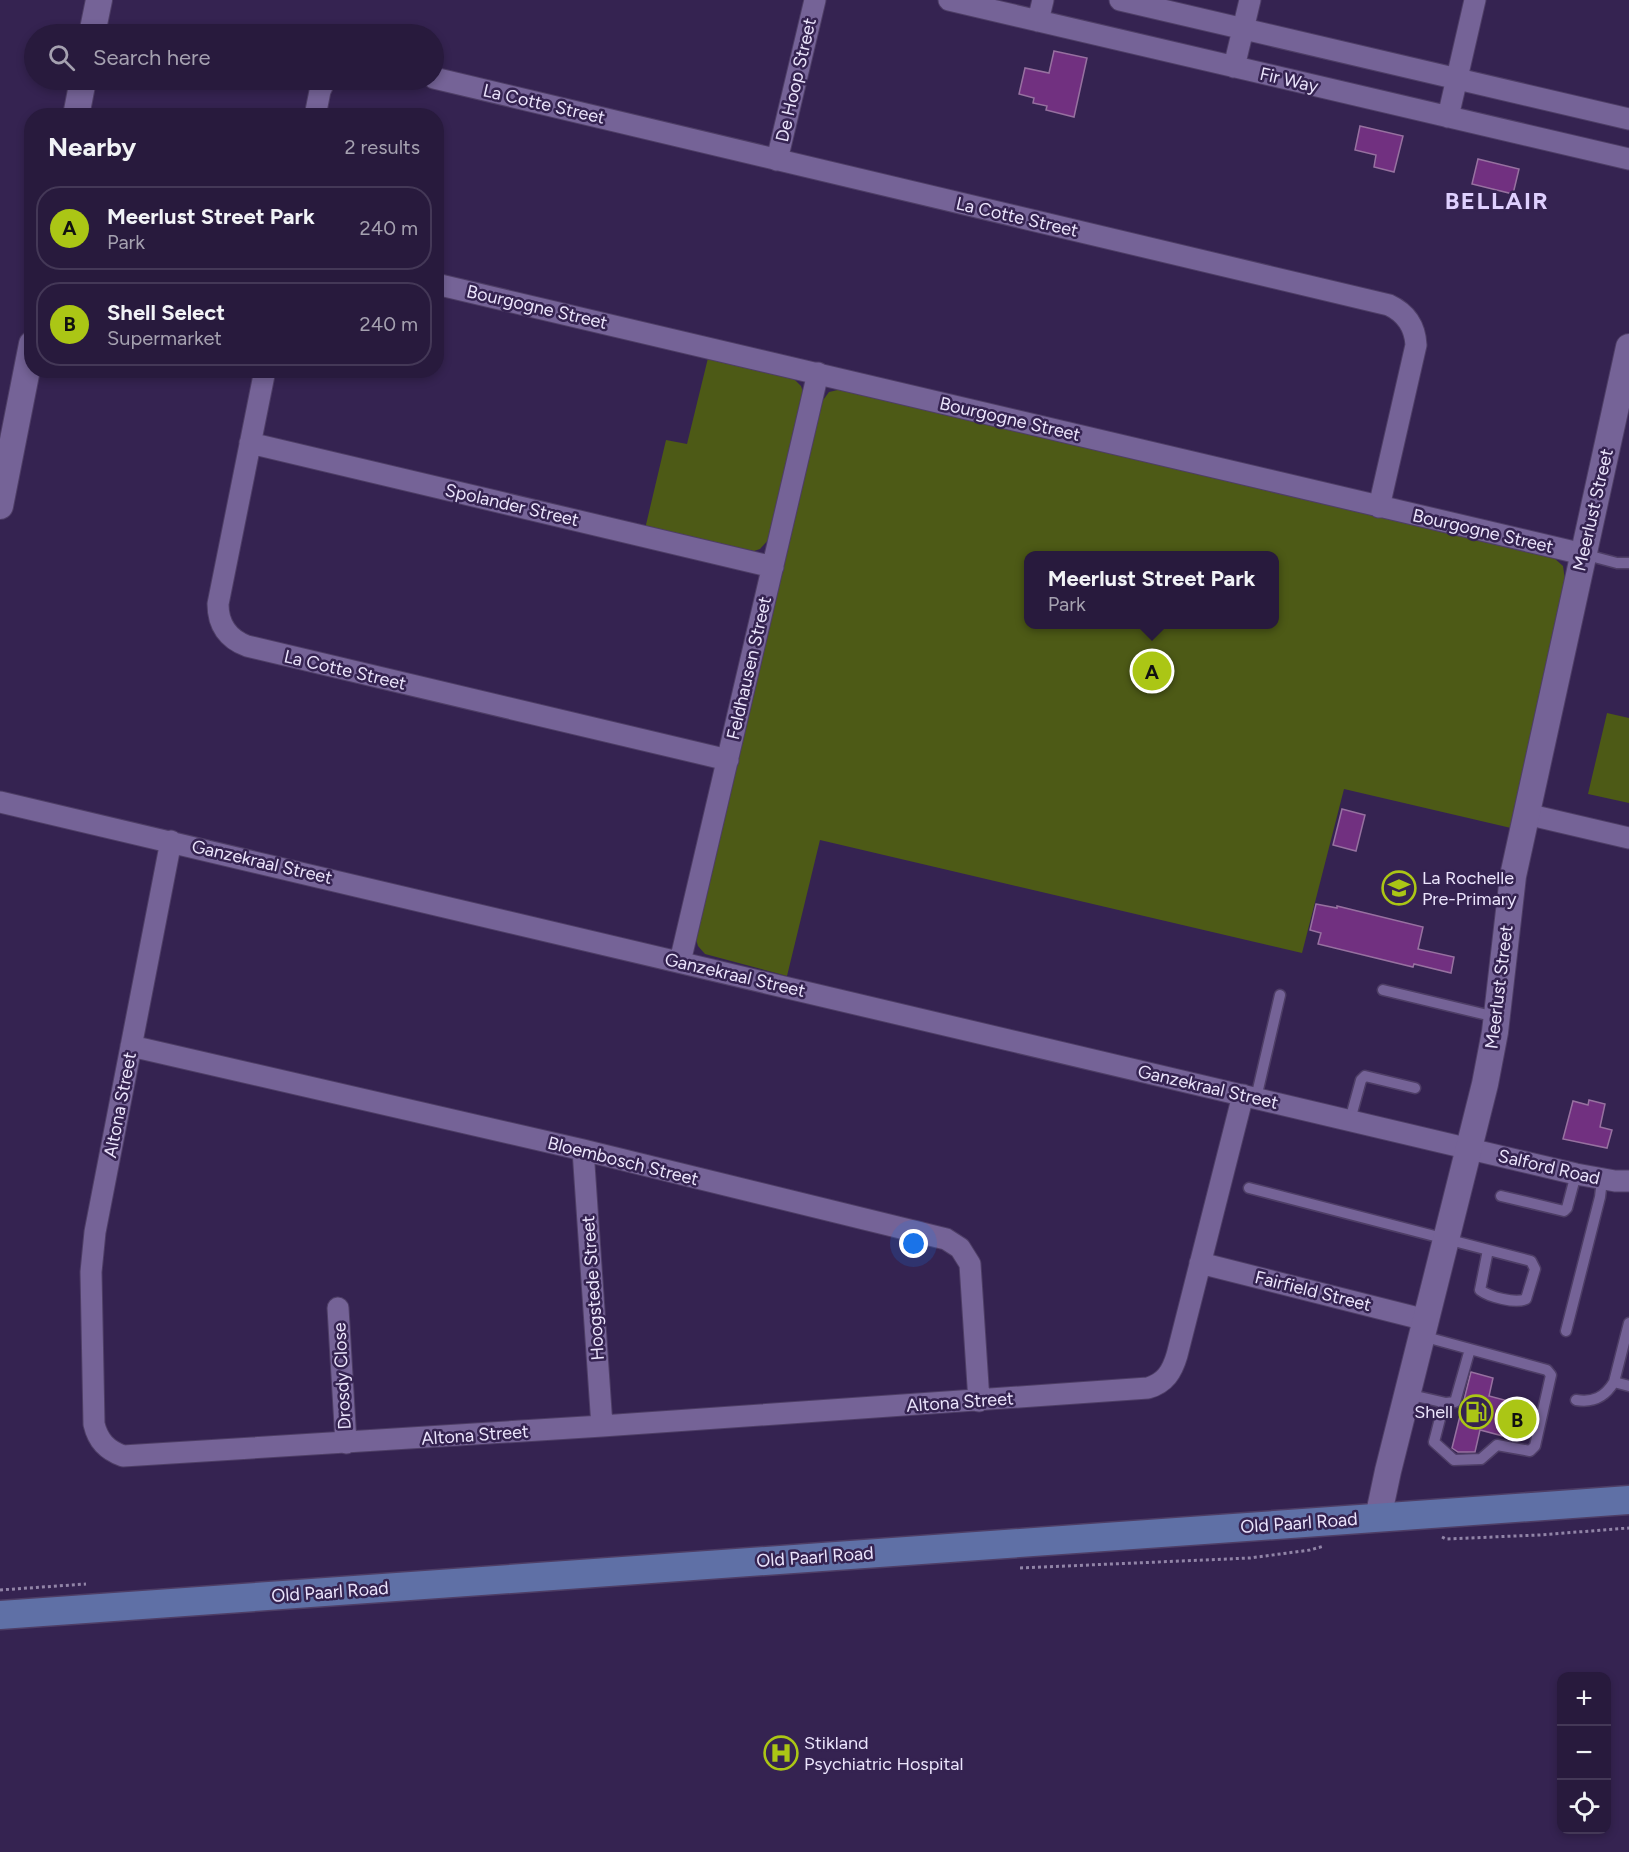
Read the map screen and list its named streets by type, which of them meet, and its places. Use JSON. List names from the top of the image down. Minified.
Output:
{"streets":{"main road":["Old Paarl Road"],"street":["De Hoop Street","Fir Way","La Cotte Street","Bourgogne Street","Spolander Street","Meerlust Street","Feldhausen Street","Ganzekraal Street","Altona Street","Bloembosch Street","Salford Road","Hoogstede Street","Fairfield Street","Drosdy Close"]},"crossings":[["De Hoop Street","La Cotte Street"],["La Cotte Street","Bourgogne Street"],["La Cotte Street","Spolander Street"],["La Cotte Street","Feldhausen Street"],["Bourgogne Street","Meerlust Street"],["Bourgogne Street","Feldhausen Street"],["Spolander Street","Feldhausen Street"],["Meerlust Street","Ganzekraal Street"],["Meerlust Street","Salford Road"],["Meerlust Street","Fairfield Street"],["Meerlust Street","Old Paarl Road"],["Feldhausen Street","Ganzekraal Street"],["Ganzekraal Street","Altona Street"],["Ganzekraal Street","Salford Road"],["Altona Street","Bloembosch Street"],["Altona Street","Hoogstede Street"],["Altona Street","Fairfield Street"],["Altona Street","Drosdy Close"],["Bloembosch Street","Hoogstede Street"]],"districts":["BELLAIR"],"places":{"school or university":["La Rochelle Pre-Primary"],"fuel station":["Shell"],"hospital":["Stikland Psychiatric Hospital"]},"page":{"search":"Search here","heading":["Nearby","2 results"],"list":[{"mark":"A","name":"Meerlust Street Park","note":"Park","value":"240 m"},{"mark":"B","name":"Shell Select","note":"Supermarket","value":"240 m"}],"popup":["Meerlust Street Park","Park"],"pins":["A","B"],"map_buttons":["+","−"]}}
